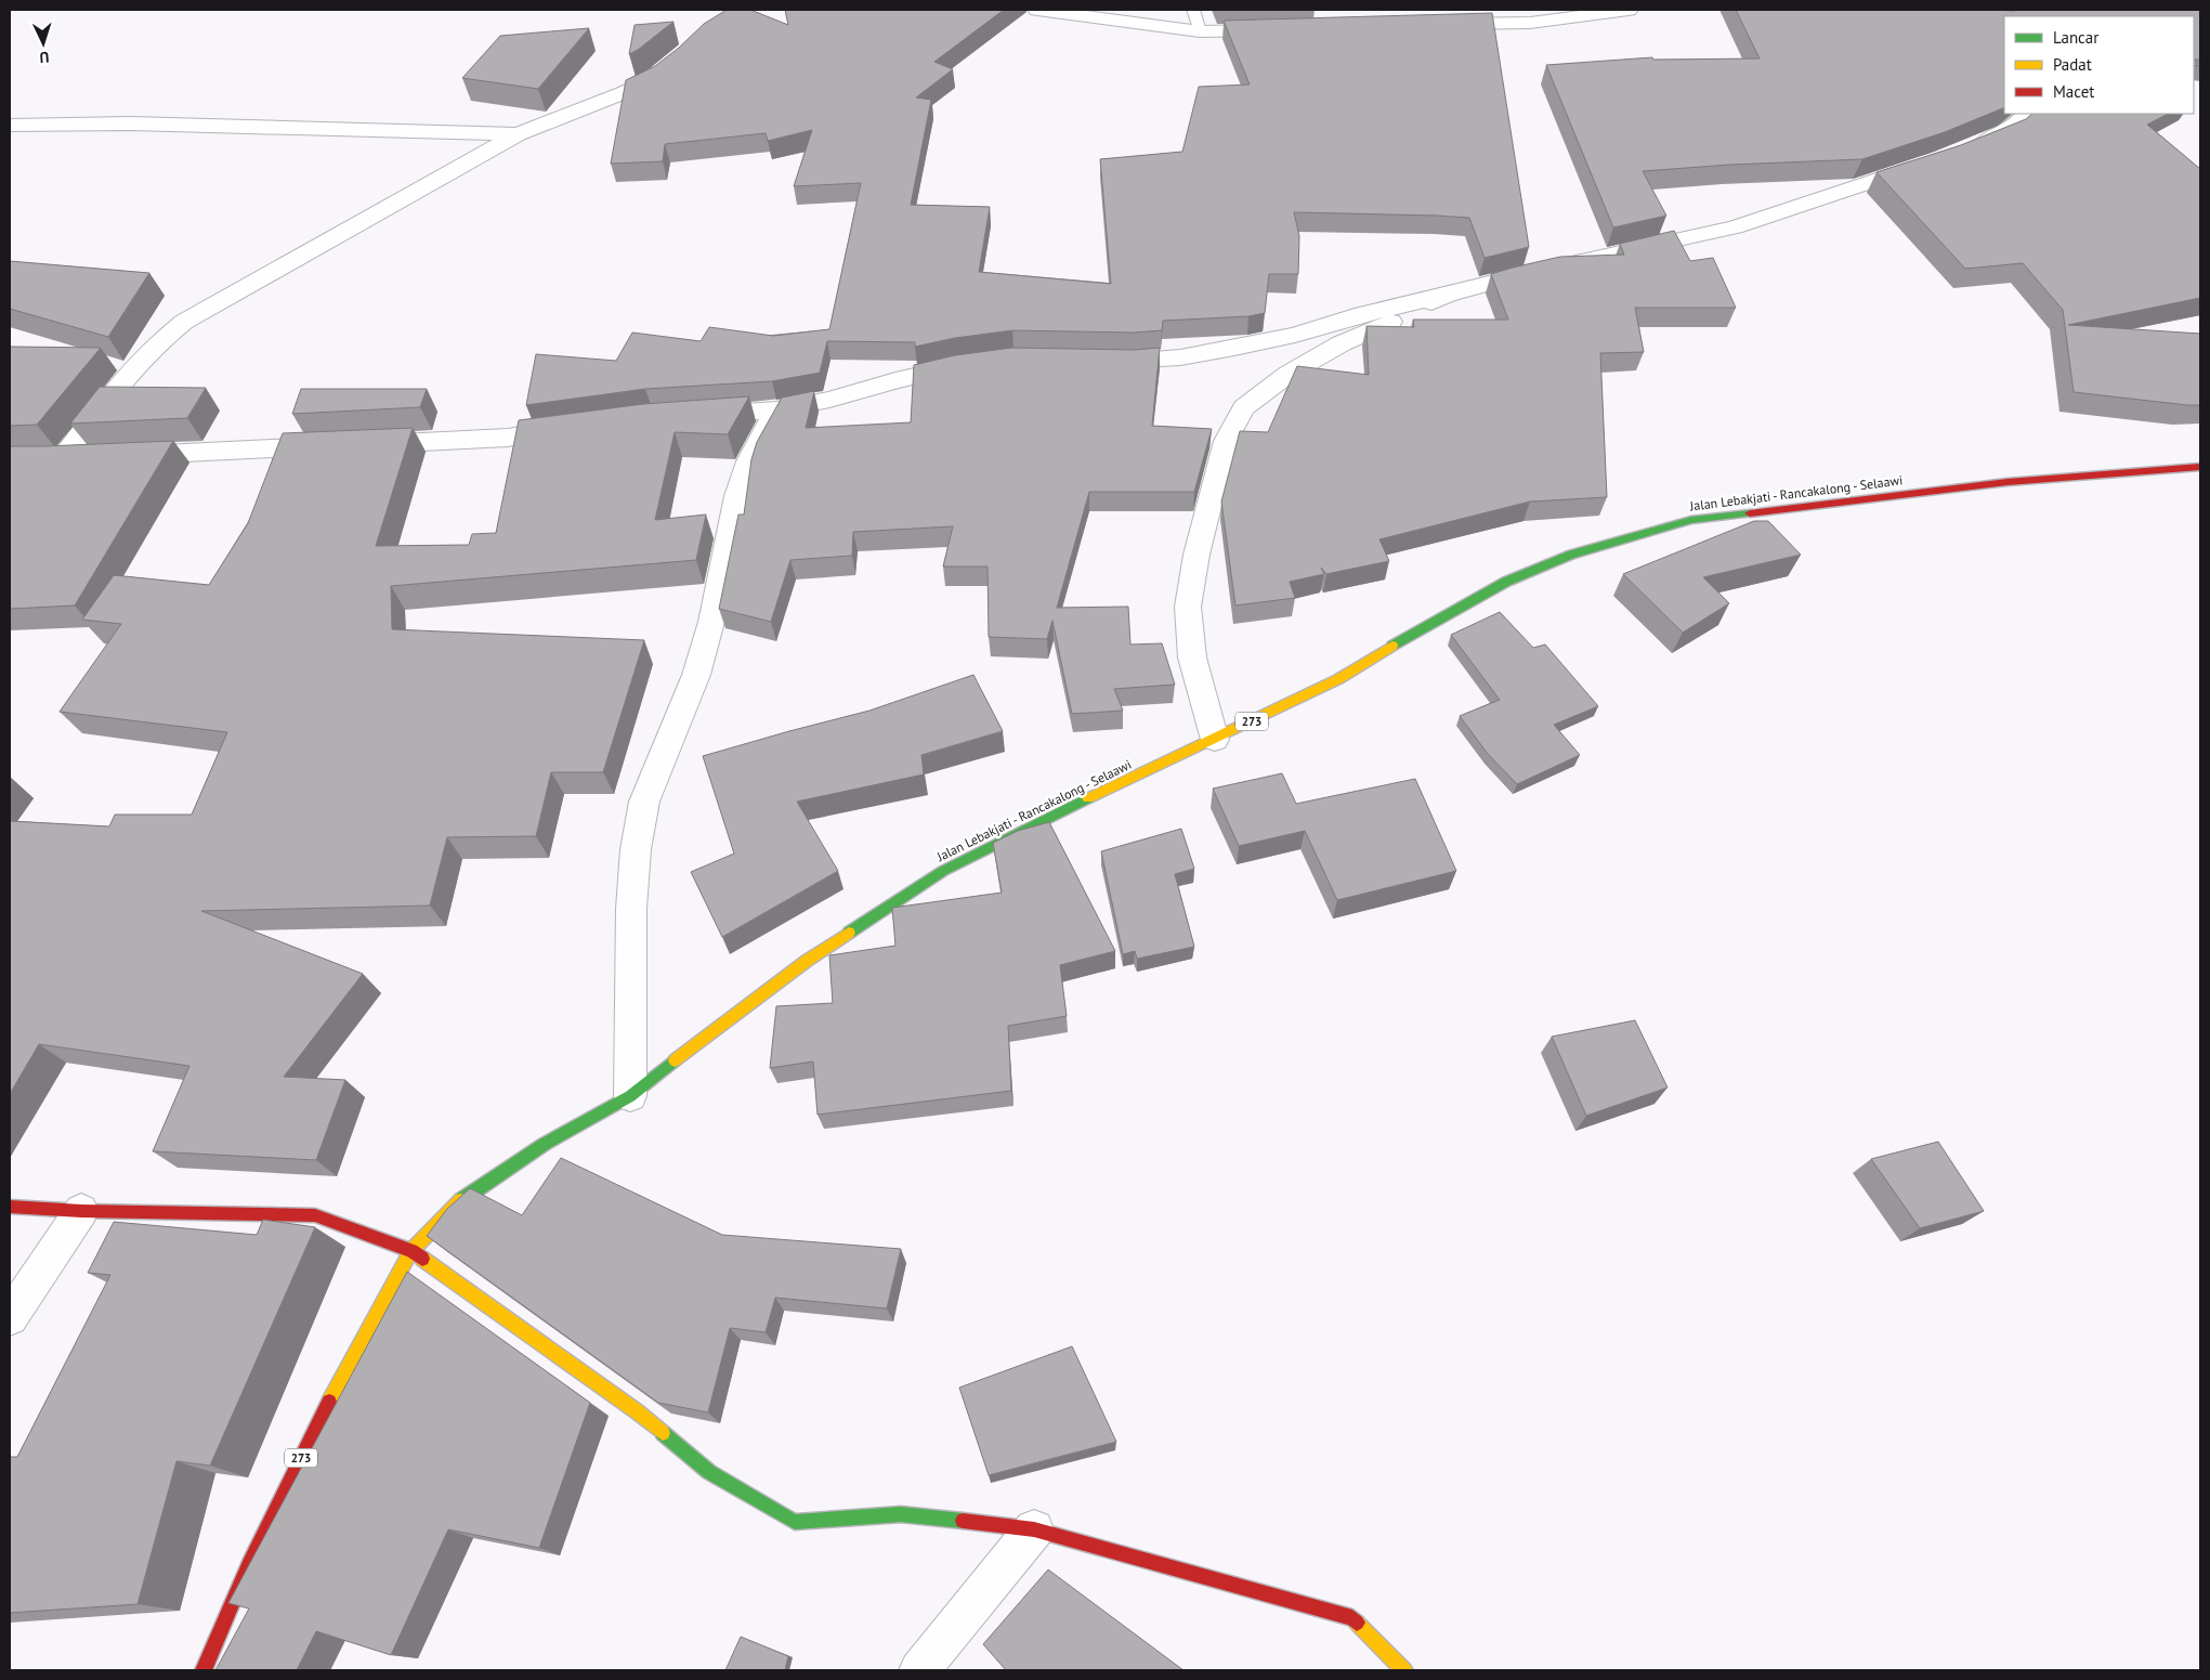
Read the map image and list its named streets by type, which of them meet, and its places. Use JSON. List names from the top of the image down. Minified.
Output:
{"streets":{"main road":["Jalan Lebakjati - Rancakalong - Selaawi","273"]},"legend":["Lancar","Padat","Macet"],"north":"bottom"}
